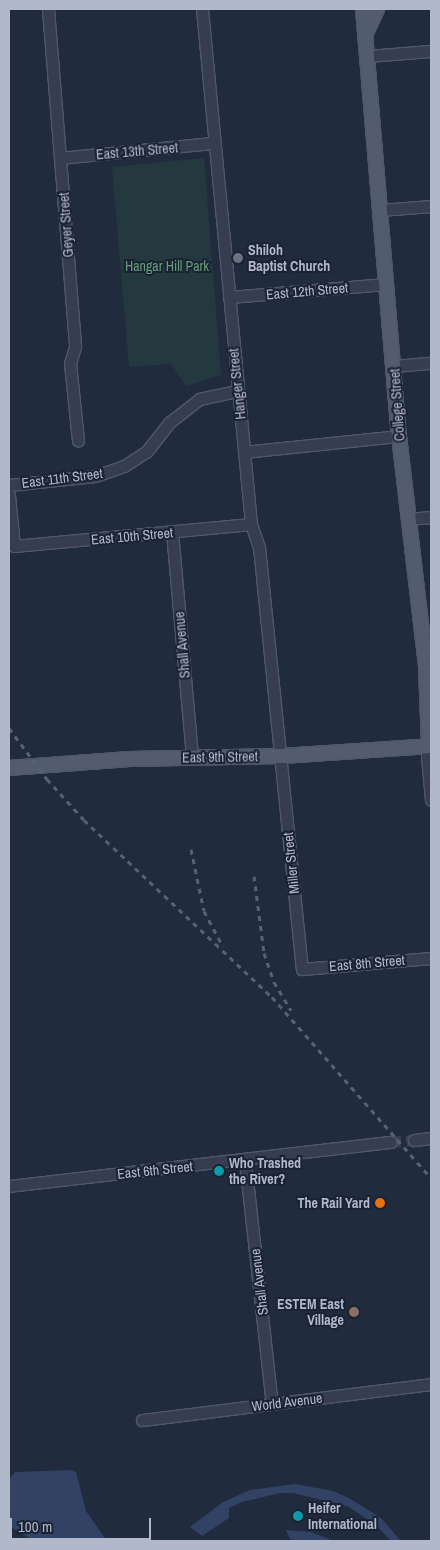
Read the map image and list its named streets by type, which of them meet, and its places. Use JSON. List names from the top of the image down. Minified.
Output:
{"streets":{"main road":["College Street","East 9th Street"],"street":["East 13th Street","Geyer Street","East 12th Street","Hanger Street","East 11th Street","East 10th Street","Shall Avenue","Miller Street","East 8th Street","East 6th Street","World Avenue"]},"crossings":[["East 13th Street","Geyer Street"],["East 13th Street","Hanger Street"],["East 12th Street","Hanger Street"],["East 12th Street","College Street"],["Hanger Street","East 11th Street"],["Hanger Street","East 10th Street"],["Hanger Street","East 9th Street"],["Hanger Street","Miller Street"],["College Street","East 9th Street"],["East 10th Street","Shall Avenue"],["Shall Avenue","East 9th Street"],["Shall Avenue","East 6th Street"],["Shall Avenue","World Avenue"],["East 9th Street","Miller Street"],["Miller Street","East 8th Street"]],"parks":["Hangar Hill Park"],"places":["Shiloh Baptist Church","Who Trashed the River?","The Rail Yard","ESTEM East Village","Heifer International"],"scale_bar":"100 m"}
